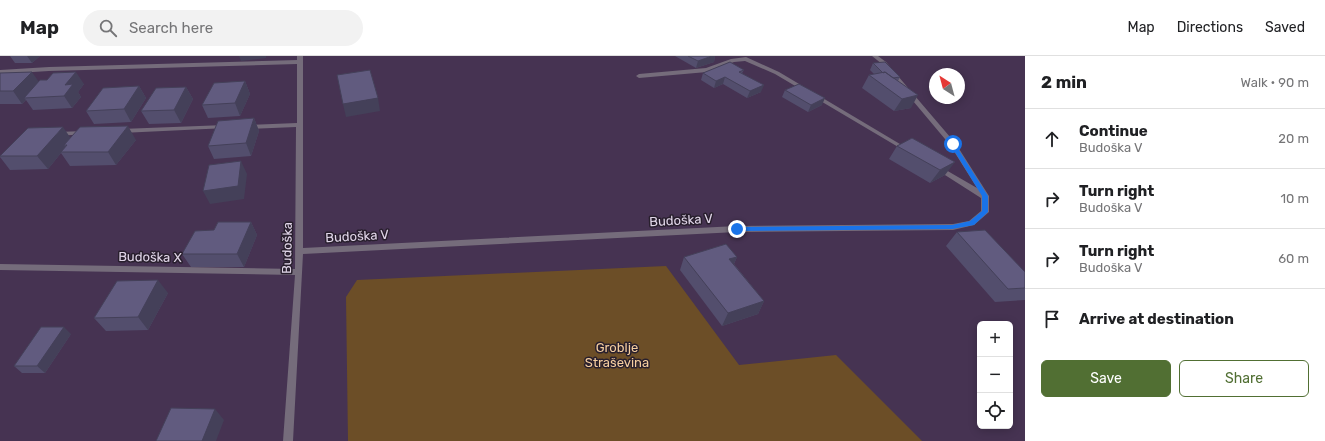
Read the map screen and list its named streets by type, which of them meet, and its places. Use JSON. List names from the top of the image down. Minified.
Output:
{"streets":{"street":["Budoška V","Budoška","Budoška X"]},"crossings":[["Budoška V","Budoška"],["Budoška","Budoška X"]],"parks":["Groblje Straševina"],"north":"top left","page":{"header":"Map","search":"Search here","nav":["Map","Directions","Saved"],"heading":["2 min","Walk · 90 m"],"list":[["Continue","Budoška V","20 m"],["Turn right","Budoška V","10 m"],["Turn right","Budoška V","60 m"],"Arrive at destination"],"map_buttons":["+","−"],"buttons":["Save","Share"]}}
